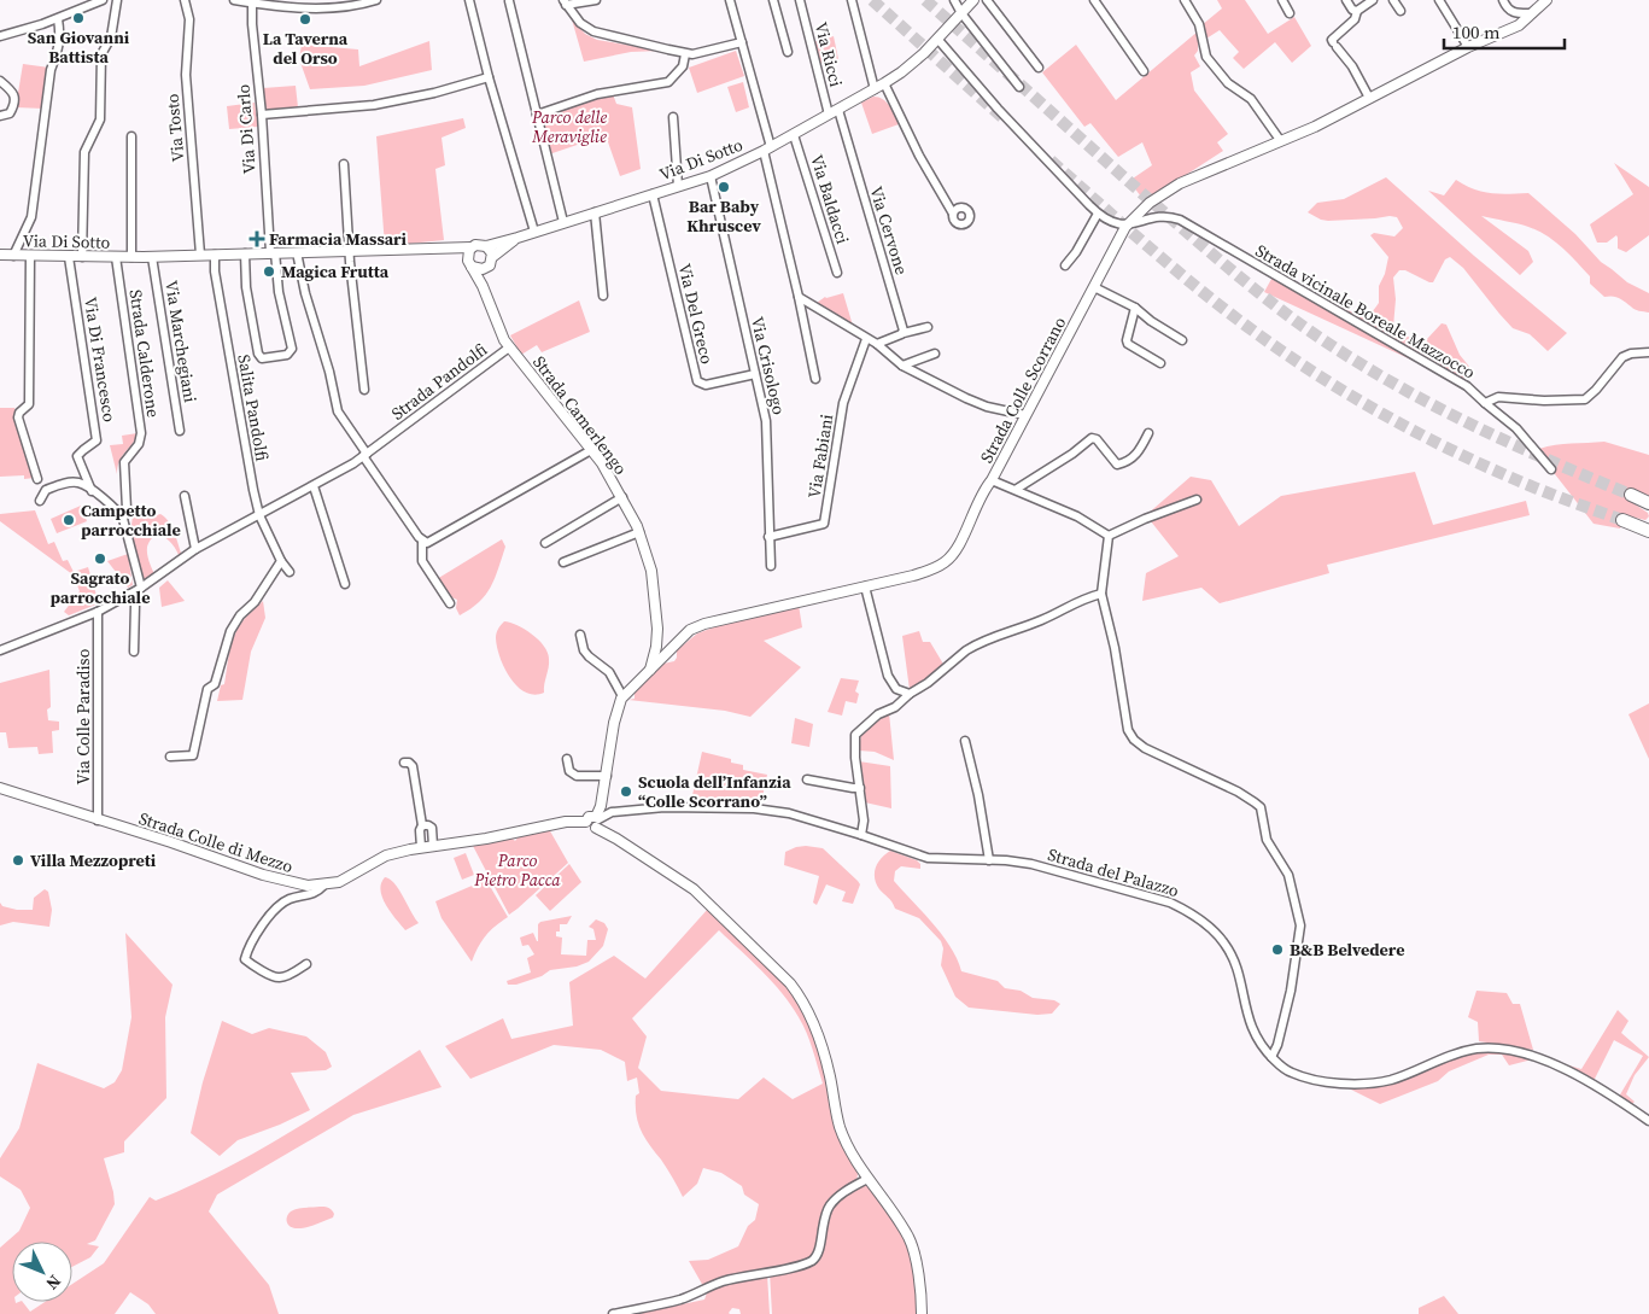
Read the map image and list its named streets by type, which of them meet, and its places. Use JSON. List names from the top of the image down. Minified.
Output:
{"streets":{"street":["Via Ricci","Via Tosto","Via Di Carlo","Via Di Sotto","Via Baldacci","Via Cervone","Strada vicinale Boreale Mazzocco","Via Del Greco","Via Marchegiani","Strada Calderone","Via Di Francesco","Via Crisologo","Strada Pandolfi","Strada Colle Scorrano","Salita Pandolfi","Strada Camerlengo","Via Fabiani","Via Colle Paradiso","Strada Colle di Mezzo","Strada del Palazzo"]},"crossings":[["Via Ricci","Via Di Sotto"],["Via Tosto","Via Di Sotto"],["Via Di Carlo","Via Di Sotto"],["Via Di Sotto","Via Baldacci"],["Via Di Sotto","Via Cervone"],["Via Di Sotto","Via Del Greco"],["Via Di Sotto","Via Marchegiani"],["Via Di Sotto","Strada Calderone"],["Via Di Sotto","Via Di Francesco"],["Via Di Sotto","Via Crisologo"],["Via Di Sotto","Strada Pandolfi"],["Via Di Sotto","Salita Pandolfi"],["Strada vicinale Boreale Mazzocco","Strada Colle Scorrano"],["Via Del Greco","Via Crisologo"],["Via Crisologo","Via Fabiani"],["Strada Pandolfi","Salita Pandolfi"],["Strada Pandolfi","Strada Camerlengo"],["Strada Pandolfi","Via Colle Paradiso"],["Strada Colle Scorrano","Strada Camerlengo"],["Strada Colle Scorrano","Strada Colle di Mezzo"],["Strada Colle Scorrano","Strada del Palazzo"],["Via Colle Paradiso","Strada Colle di Mezzo"],["Strada Colle di Mezzo","Strada del Palazzo"]],"parks":["Parco delle Meraviglie","Parco Pietro Pacca"],"places":{"other":["San Giovanni Battista","La Taverna del Orso","Bar Baby Khruscev","Magica Frutta","Campetto parrocchiale","Sagrato parrocchiale","Scuola dell’Infanzia “Colle Scorrano”","Villa Mezzopreti","B&B Belvedere"],"health":["Farmacia Massari"]},"scale_bar":"100 m","north":"bottom right"}
